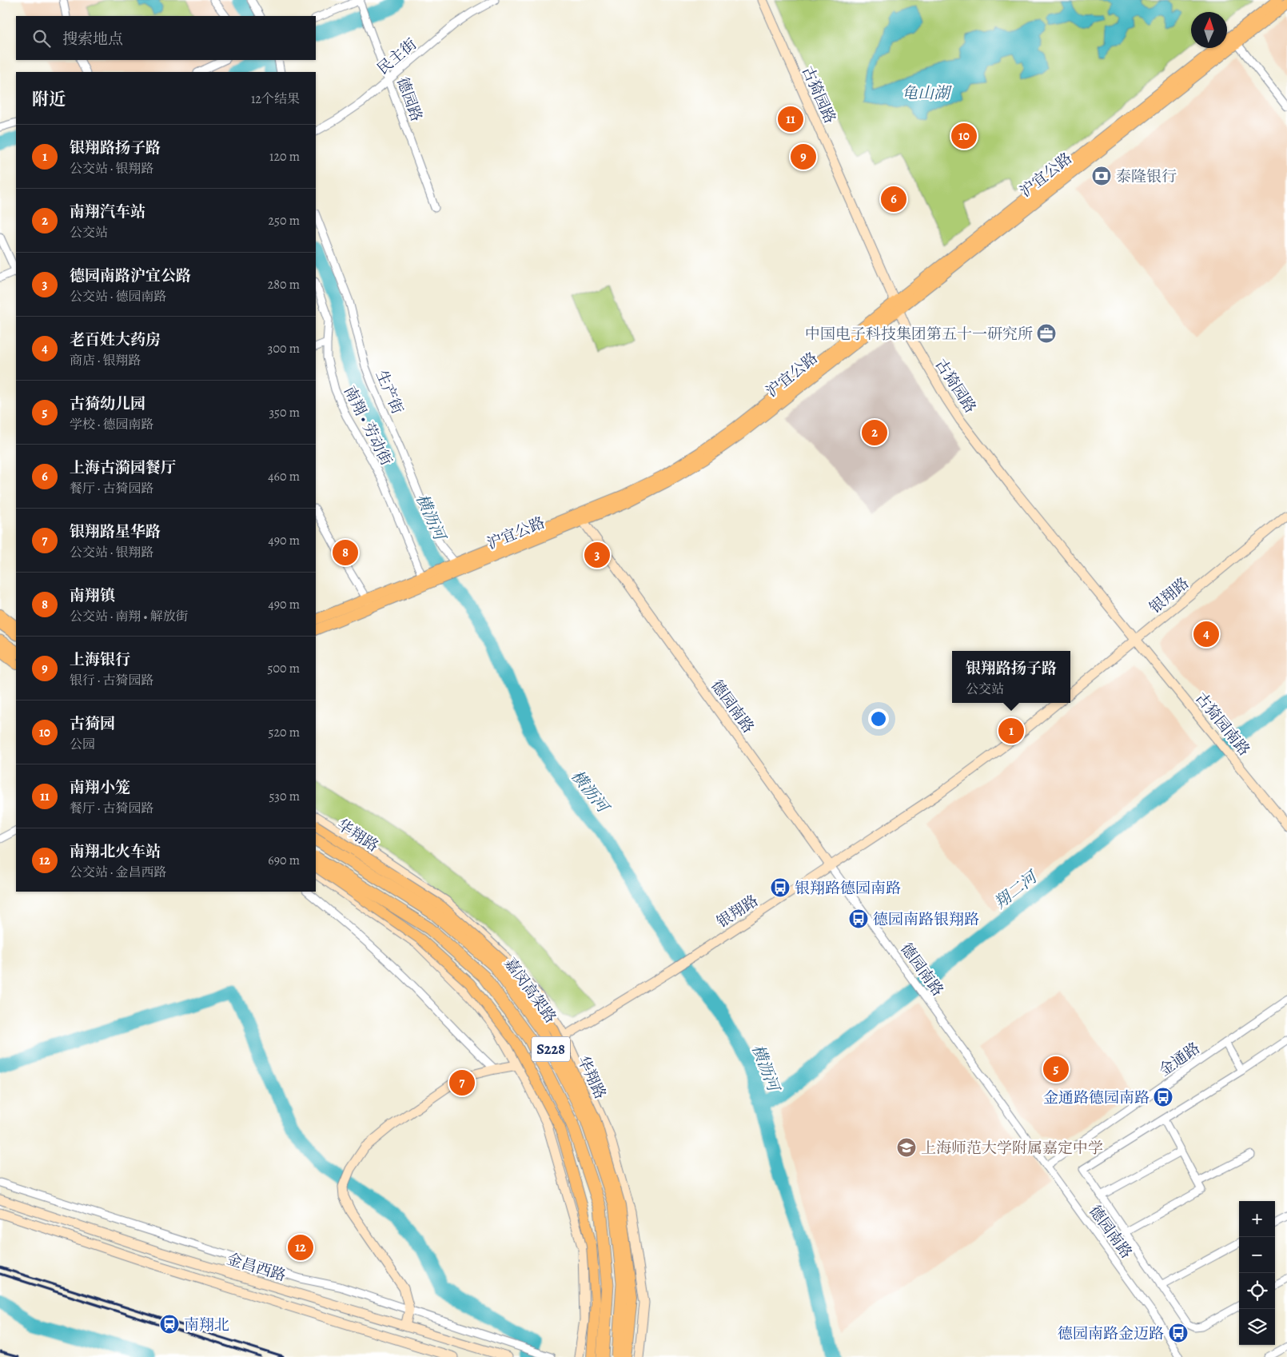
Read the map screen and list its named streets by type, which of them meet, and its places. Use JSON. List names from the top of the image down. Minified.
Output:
{"streets":{"highway":["嘉闵高架路","S228"],"main road":["沪宜公路","华翔路"],"street":["民主街","古猗园路","德园路","生产街","南翔 • 劳动街","银翔路","德园南路","古猗园南路","金通路","金昌西路"]},"crossings":[["民主街","德园路"],["古猗园路","沪宜公路"],["古猗园路","银翔路"],["古猗园路","古猗园南路"],["沪宜公路","生产街"],["沪宜公路","南翔 • 劳动街"],["沪宜公路","德园南路"],["银翔路","德园南路"],["银翔路","古猗园南路"],["德园南路","金通路"]],"water":["龟山湖","横沥河","翔二河"],"places":{"bank":["泰隆银行"],"office":["中国电子科技集团第五十一研究所"],"bus stop":["银翔路德园南路","德园南路银翔路","金通路德园南路","德园南路金迈路"],"school or university":["上海师范大学附属嘉定中学"],"station":["南翔北"]},"north":"top","page":{"search":"搜索地点","heading":["附近","12个结果"],"pins":["11","10","9","6","2","8","3","4","1","5","7","12"],"list":[{"mark":"1","name":"银翔路扬子路","note":"公交站 · 银翔路","value":"120 m"},{"mark":"2","name":"南翔汽车站","note":"公交站","value":"250 m"},{"mark":"3","name":"德园南路沪宜公路","note":"公交站 · 德园南路","value":"280 m"},{"mark":"4","name":"老百姓大药房","note":"商店 · 银翔路","value":"300 m"},{"mark":"5","name":"古猗幼儿园","note":"学校 · 德园南路","value":"350 m"},{"mark":"6","name":"上海古漪园餐厅","note":"餐厅 · 古猗园路","value":"460 m"},{"mark":"7","name":"银翔路星华路","note":"公交站 · 银翔路","value":"490 m"},{"mark":"8","name":"南翔镇","note":"公交站 · 南翔 • 解放街","value":"490 m"},{"mark":"9","name":"上海银行","note":"银行 · 古猗园路","value":"500 m"},{"mark":"10","name":"古猗园","note":"公园","value":"520 m"},{"mark":"11","name":"南翔小笼","note":"餐厅 · 古猗园路","value":"530 m"},{"mark":"12","name":"南翔北火车站","note":"公交站 · 金昌西路","value":"690 m"}],"popup":["银翔路扬子路","公交站"],"map_buttons":["+","−"]}}
